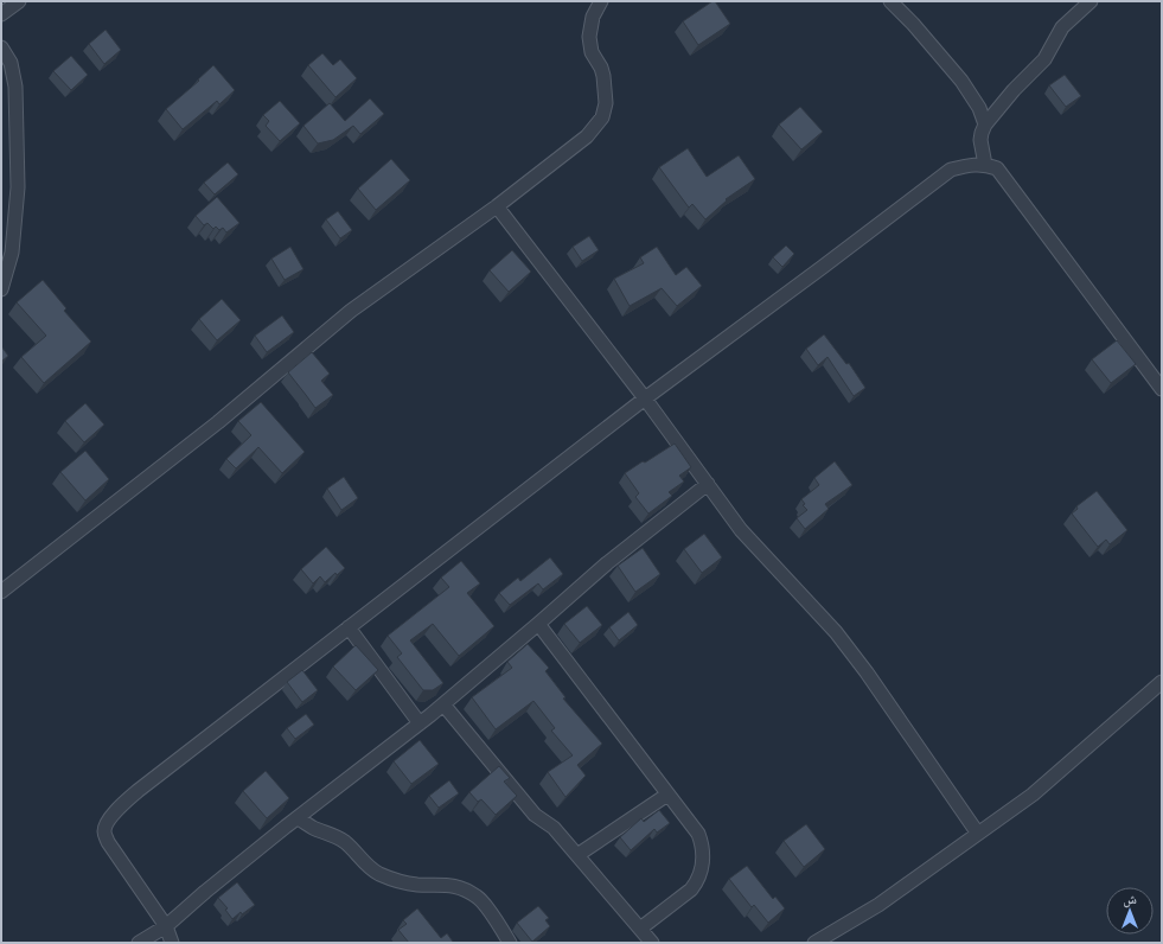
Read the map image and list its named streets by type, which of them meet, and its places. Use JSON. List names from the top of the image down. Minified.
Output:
{"north":"top"}
